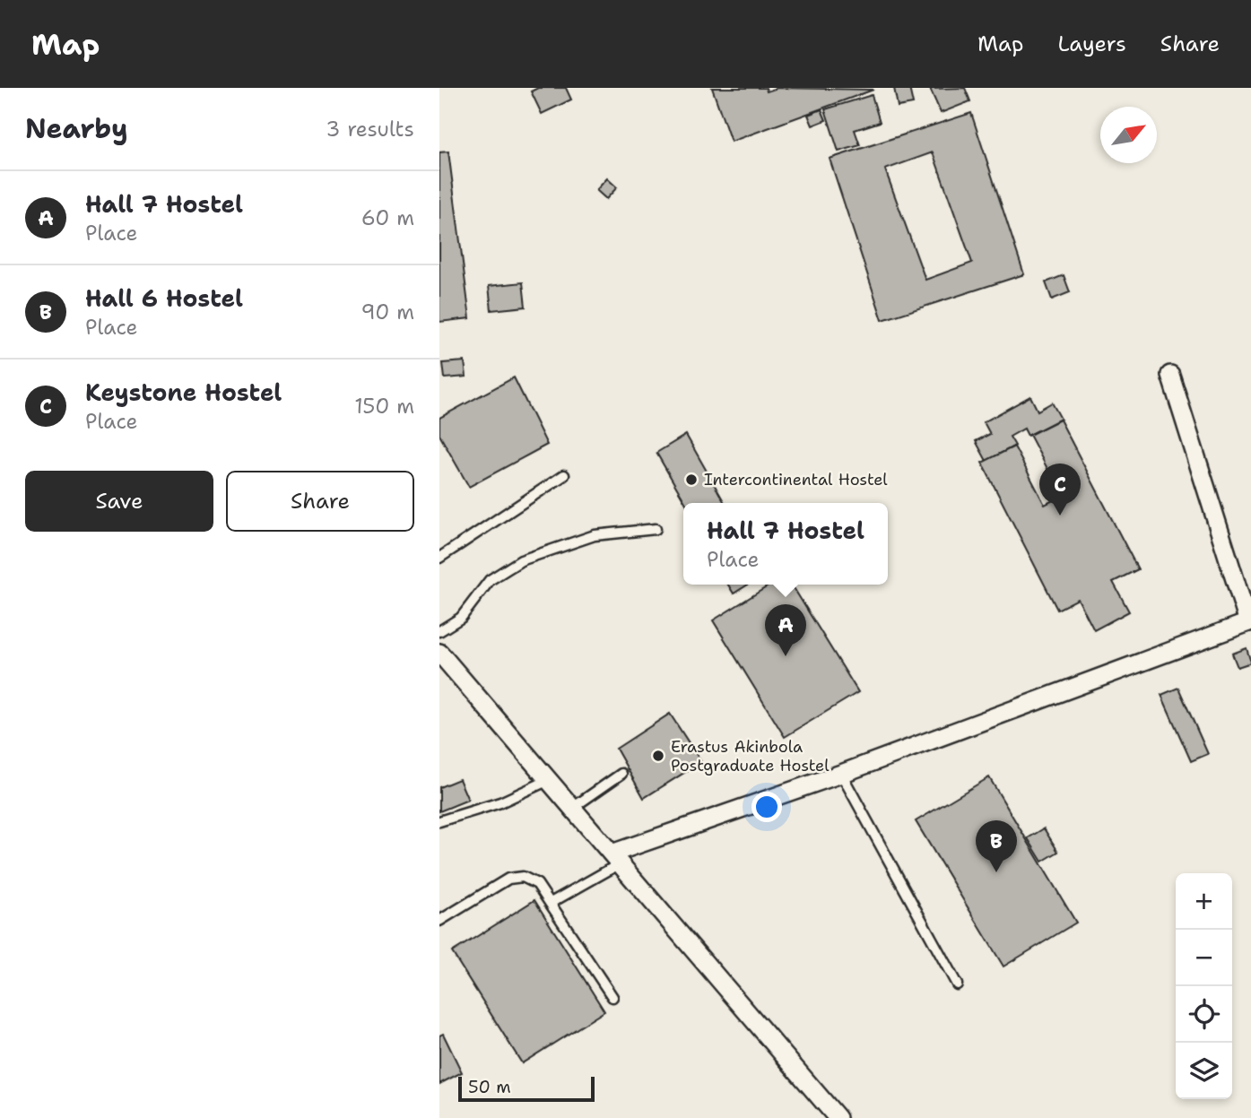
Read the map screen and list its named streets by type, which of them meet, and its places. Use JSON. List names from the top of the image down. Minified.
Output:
{"places":["Intercontinental Hostel","Erastus Akinbola Postgraduate Hostel"],"scale_bar":"50 m","north":"top right","page":{"header":"Map","nav":["Map","Layers","Share"],"heading":["Nearby","3 results"],"list":[{"mark":"A","name":"Hall 7 Hostel","note":"Place","value":"60 m"},{"mark":"B","name":"Hall 6 Hostel","note":"Place","value":"90 m"},{"mark":"C","name":"Keystone Hostel","note":"Place","value":"150 m"}],"buttons":["Save","Share"],"pins":["C","A","B"],"popup":["Hall 7 Hostel","Place"],"map_buttons":["+","−"],"scale":"50 m"}}
